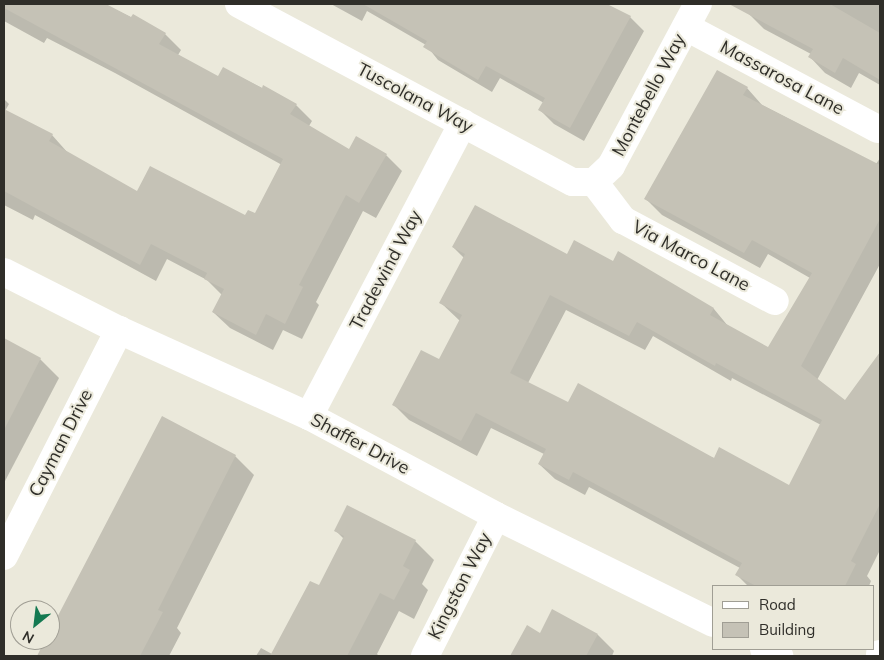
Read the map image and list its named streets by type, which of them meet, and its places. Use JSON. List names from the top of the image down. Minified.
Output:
{"streets":{"street":["Massarosa Lane","Montebello Way","Tuscolana Way","Via Marco Lane","Tradewind Way","Cayman Drive","Shaffer Drive","Kingston Way"]},"crossings":[["Massarosa Lane","Montebello Way"],["Montebello Way","Tuscolana Way"],["Montebello Way","Via Marco Lane"],["Tuscolana Way","Via Marco Lane"],["Tuscolana Way","Tradewind Way"],["Tradewind Way","Shaffer Drive"],["Cayman Drive","Shaffer Drive"],["Shaffer Drive","Kingston Way"]],"legend":["Road","Building"],"north":"bottom left"}
